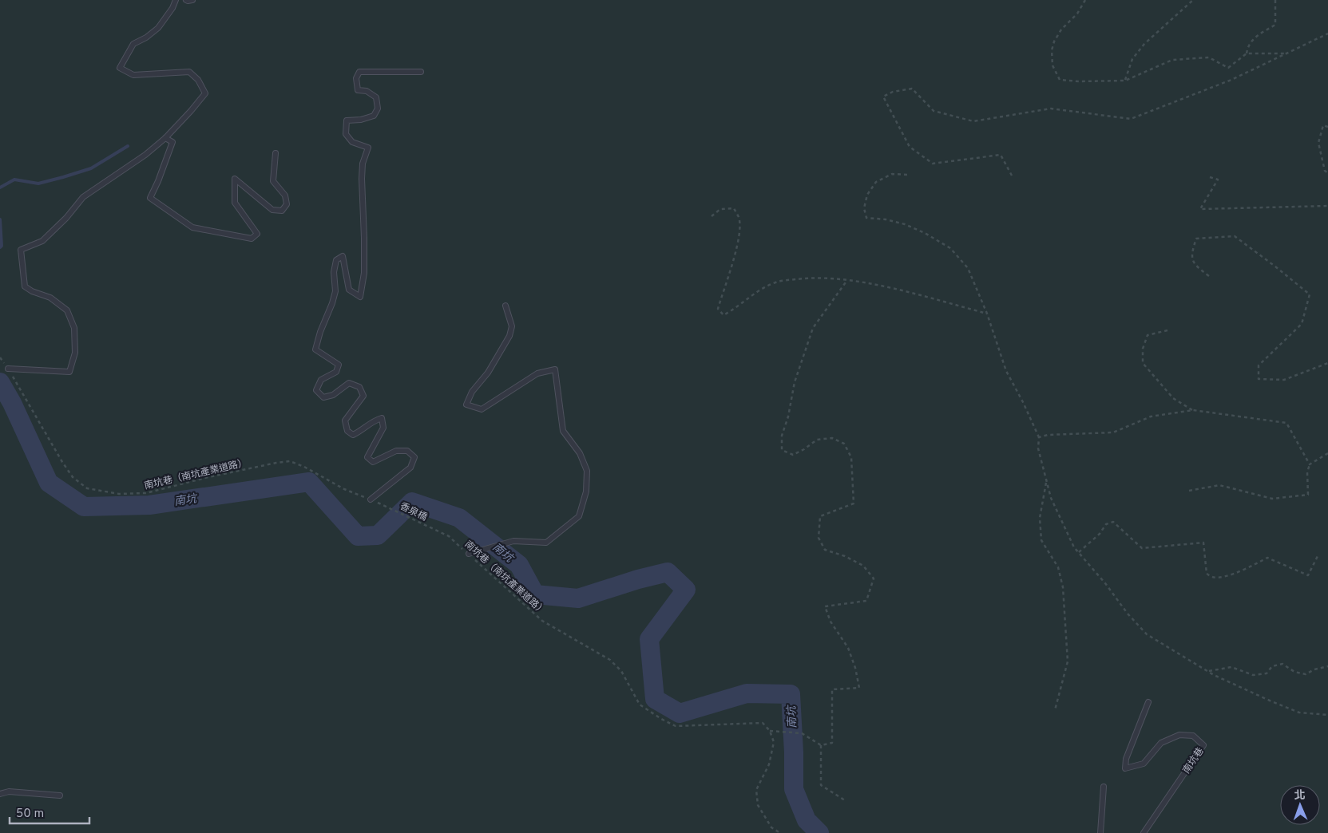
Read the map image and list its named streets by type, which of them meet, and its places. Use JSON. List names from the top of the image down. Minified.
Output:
{"streets":{"lane":["南坑巷"],"path":["南坑巷（南坑產業道路）","香泉橋"]},"crossings":[["南坑巷（南坑產業道路）","香泉橋"]],"water":["南坑"],"scale_bar":"50 m","north":"top"}
